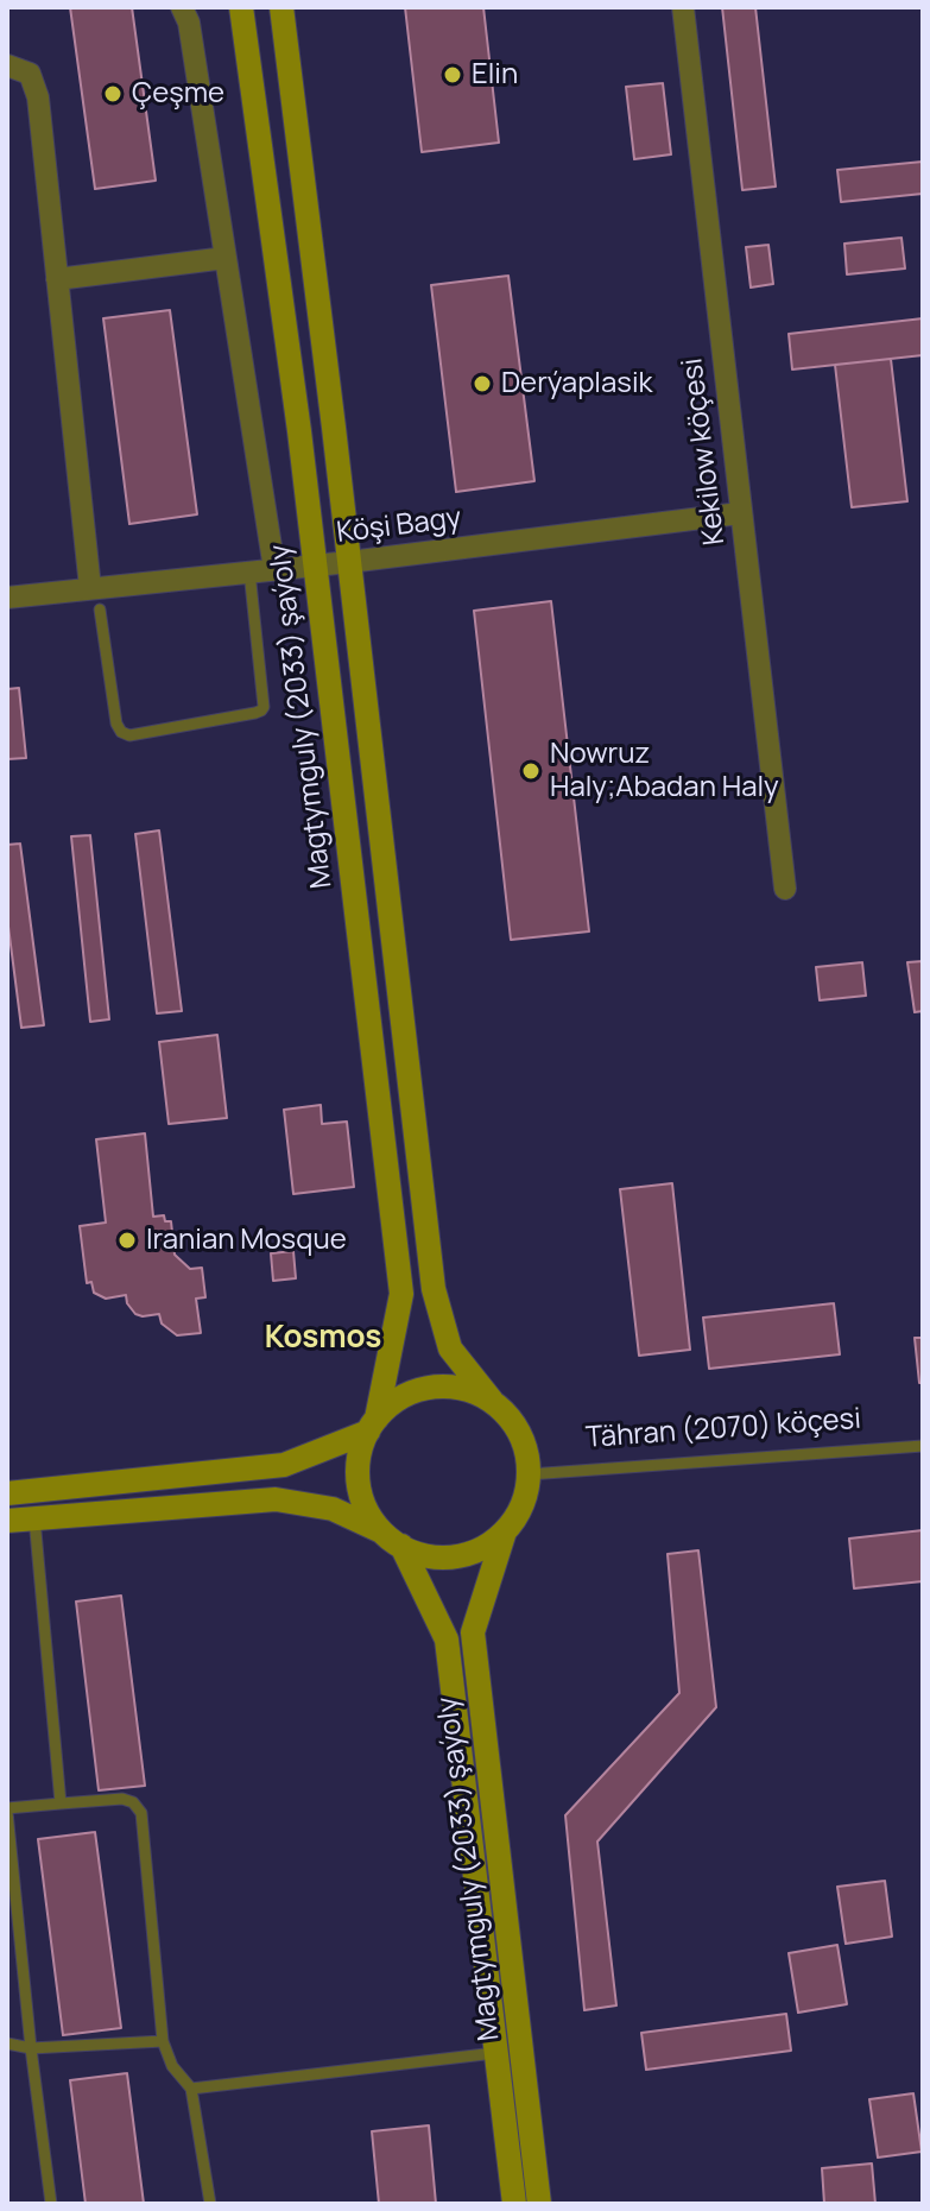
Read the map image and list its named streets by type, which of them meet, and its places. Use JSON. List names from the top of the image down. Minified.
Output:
{"streets":{"main road":["Magtymguly (2033) şaýoly"],"street":["Kekilow köçesi","Köşi Bagy"],"lane":["Tähran (2070) köçesi"]},"crossings":[["Kekilow köçesi","Köşi Bagy"],["Köşi Bagy","Magtymguly (2033) şaýoly"],["Magtymguly (2033) şaýoly","Tähran (2070) köçesi"]],"districts":["Kosmos"],"places":["Elin","Çeşme","Derýaplasik","Nowruz Haly;Abadan Haly","Iranian Mosque"]}
